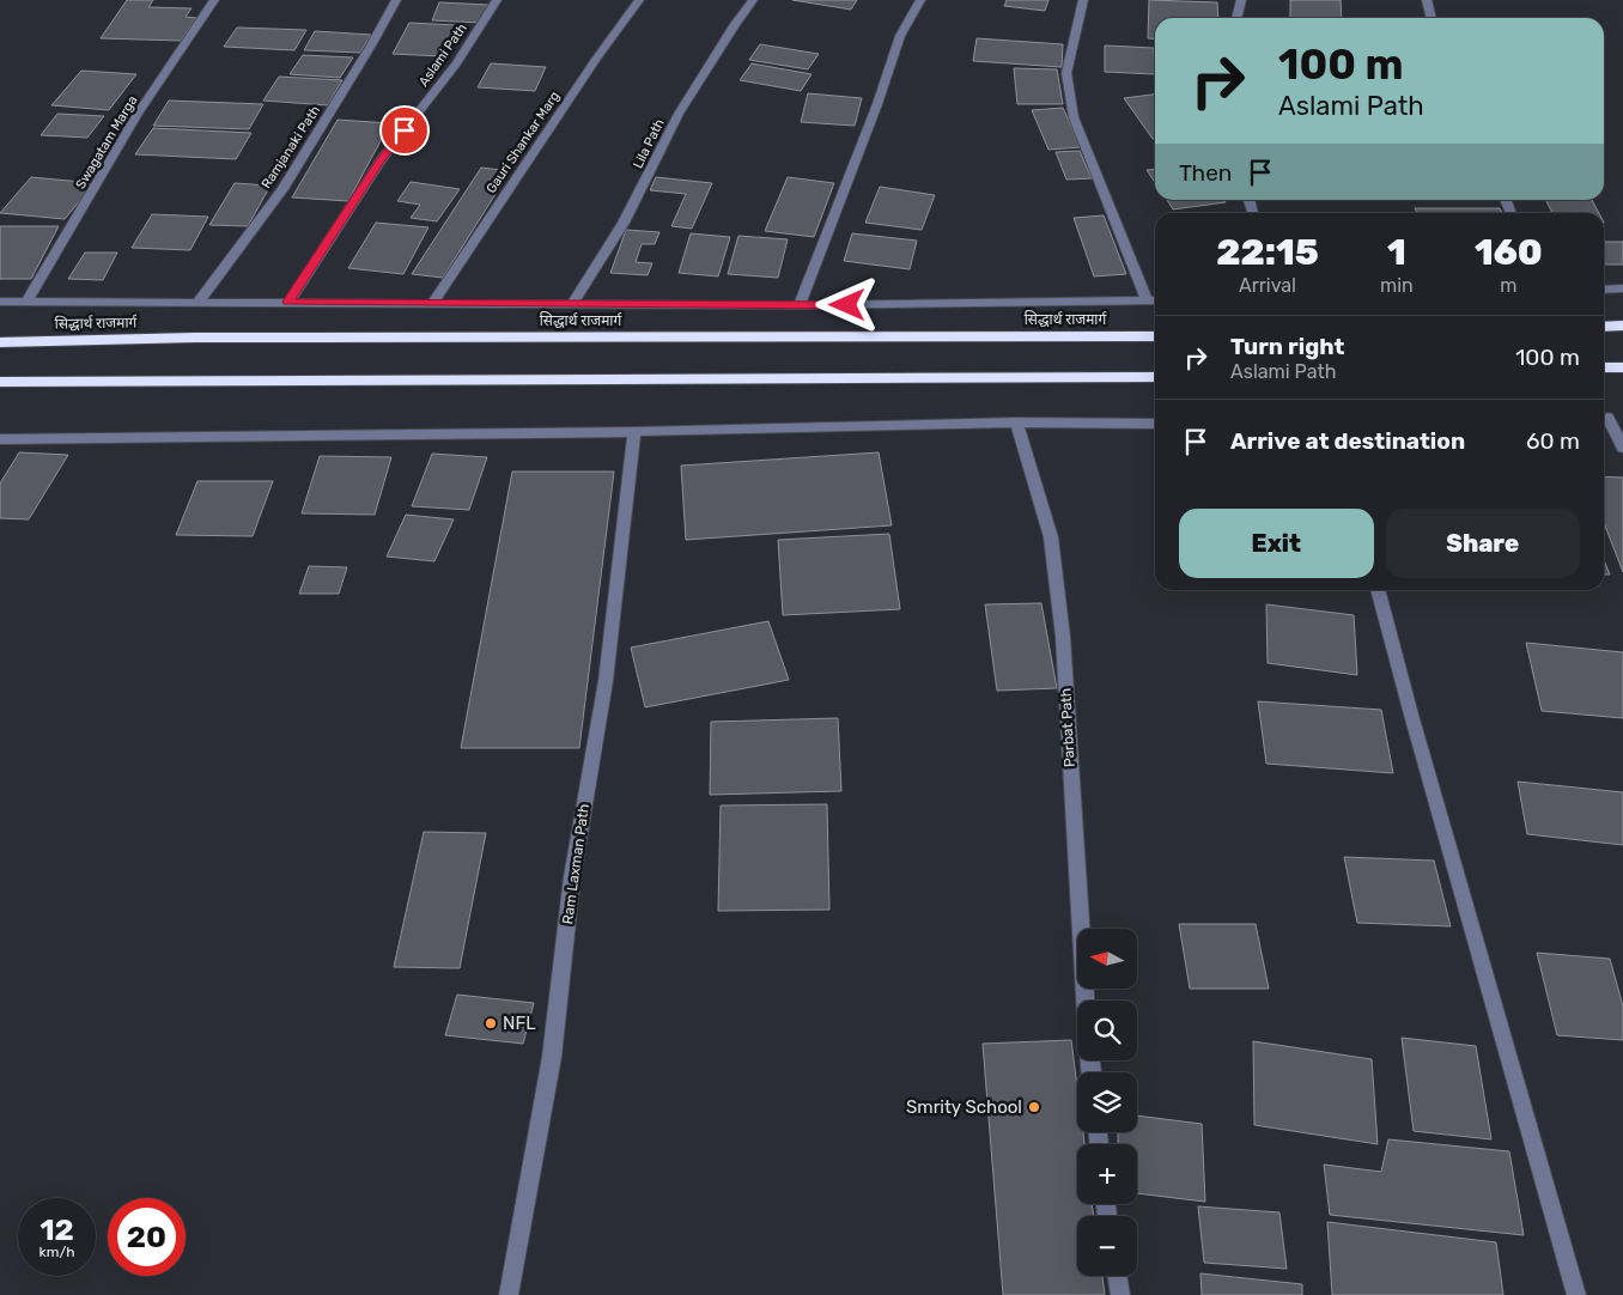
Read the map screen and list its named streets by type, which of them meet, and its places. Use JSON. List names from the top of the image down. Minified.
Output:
{"streets":{"highway":["सिद्धार्थ राजमार्ग"],"street":["Aslami Path","Swagatam Marga","Gauri Shankar Marg","Lila Path","Ramjanaki Path","Parbat Path","Ram Laxman Path"]},"places":["NFL","Smrity School"],"north":"left","page":{"turn":["100 m","Aslami Path"],"then":"Then","eta":["22:15","Arrival","1","min","160","m"],"list":[{"name":"Turn right","note":"Aslami Path","value":"100 m"},{"name":"Arrive at destination","value":"60 m"}],"buttons":["Exit","Share"],"map_buttons":["+","−"],"speed":"12 km/h","limit":"20"}}
